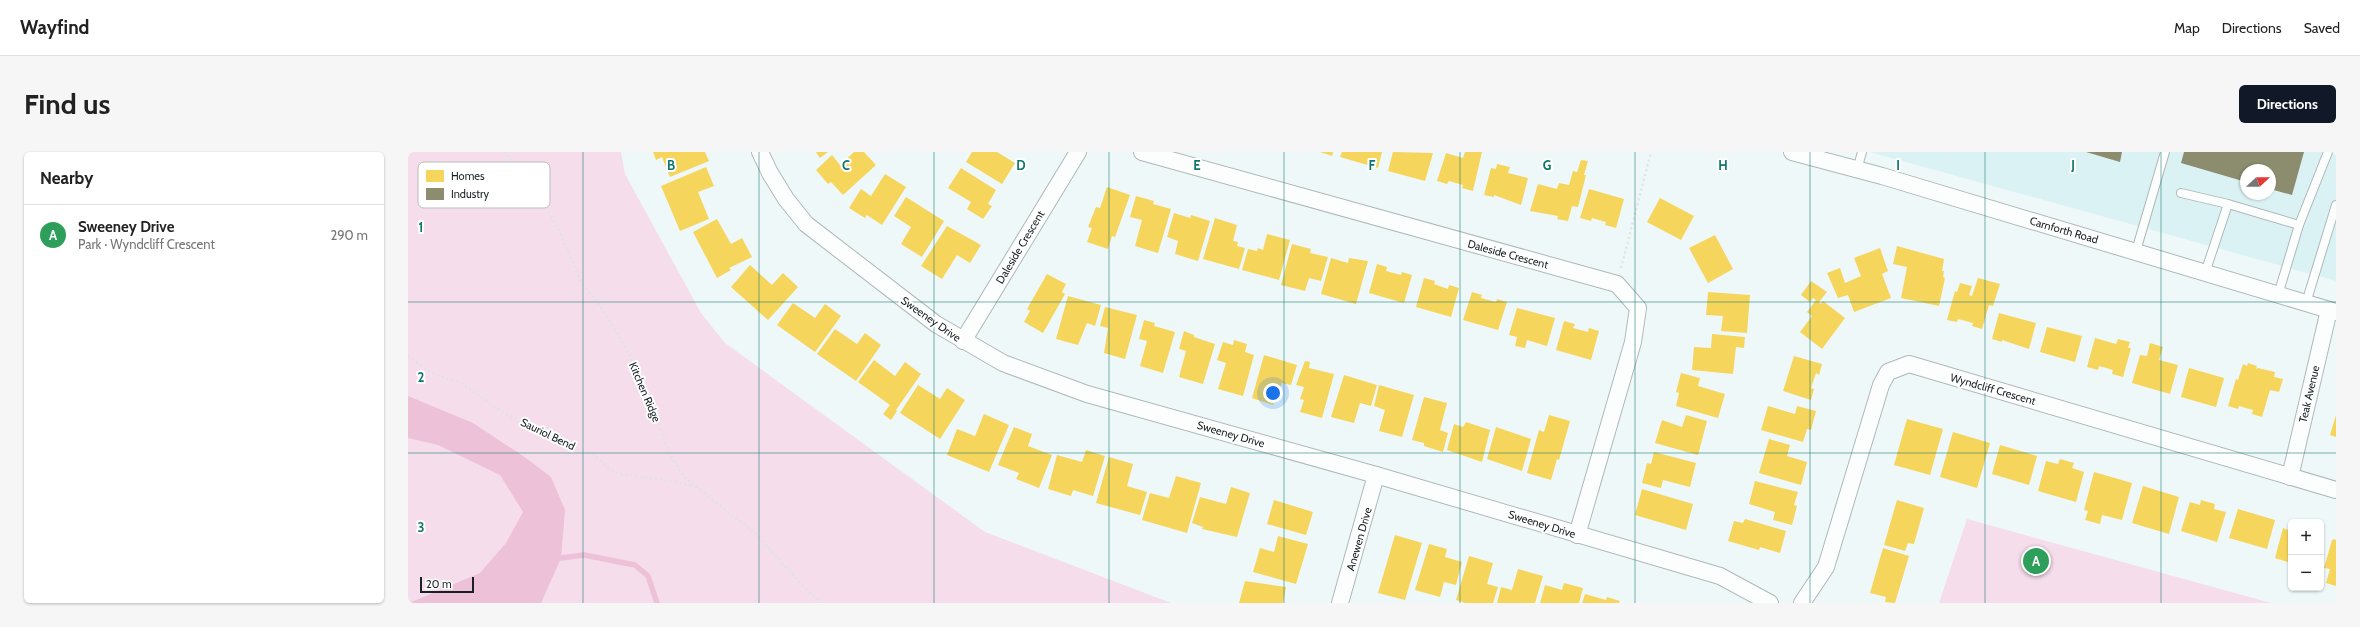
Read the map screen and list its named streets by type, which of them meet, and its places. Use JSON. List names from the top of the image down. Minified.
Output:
{"streets":{"street":["Carnforth Road","Daleside Crescent","Sweeney Drive","Wyndcliff Crescent","Teak Avenue","Anewen Drive"],"path":["Kitchen Ridge","Sauriol Bend"]},"crossings":[["Carnforth Road","Teak Avenue"],["Daleside Crescent","Sweeney Drive"],["Sweeney Drive","Anewen Drive"],["Wyndcliff Crescent","Teak Avenue"],["Kitchen Ridge","Sauriol Bend"]],"legend":["Homes","Industry"],"scale_bar":"20 m","north":"right","page":{"header":"Wayfind","nav":["Map","Directions","Saved"],"buttons":"Directions","title":"Find us","heading":"Nearby","list":[{"mark":"A","name":"Sweeney Drive","note":"Park · Wyndcliff Crescent","value":"290 m"}],"map_buttons":["+","−"],"pins":"A","scale":"20 m"},"grid":{"columns":["B","C","D","E","F","G","H","I","J"],"rows":["1","2","3"]}}
